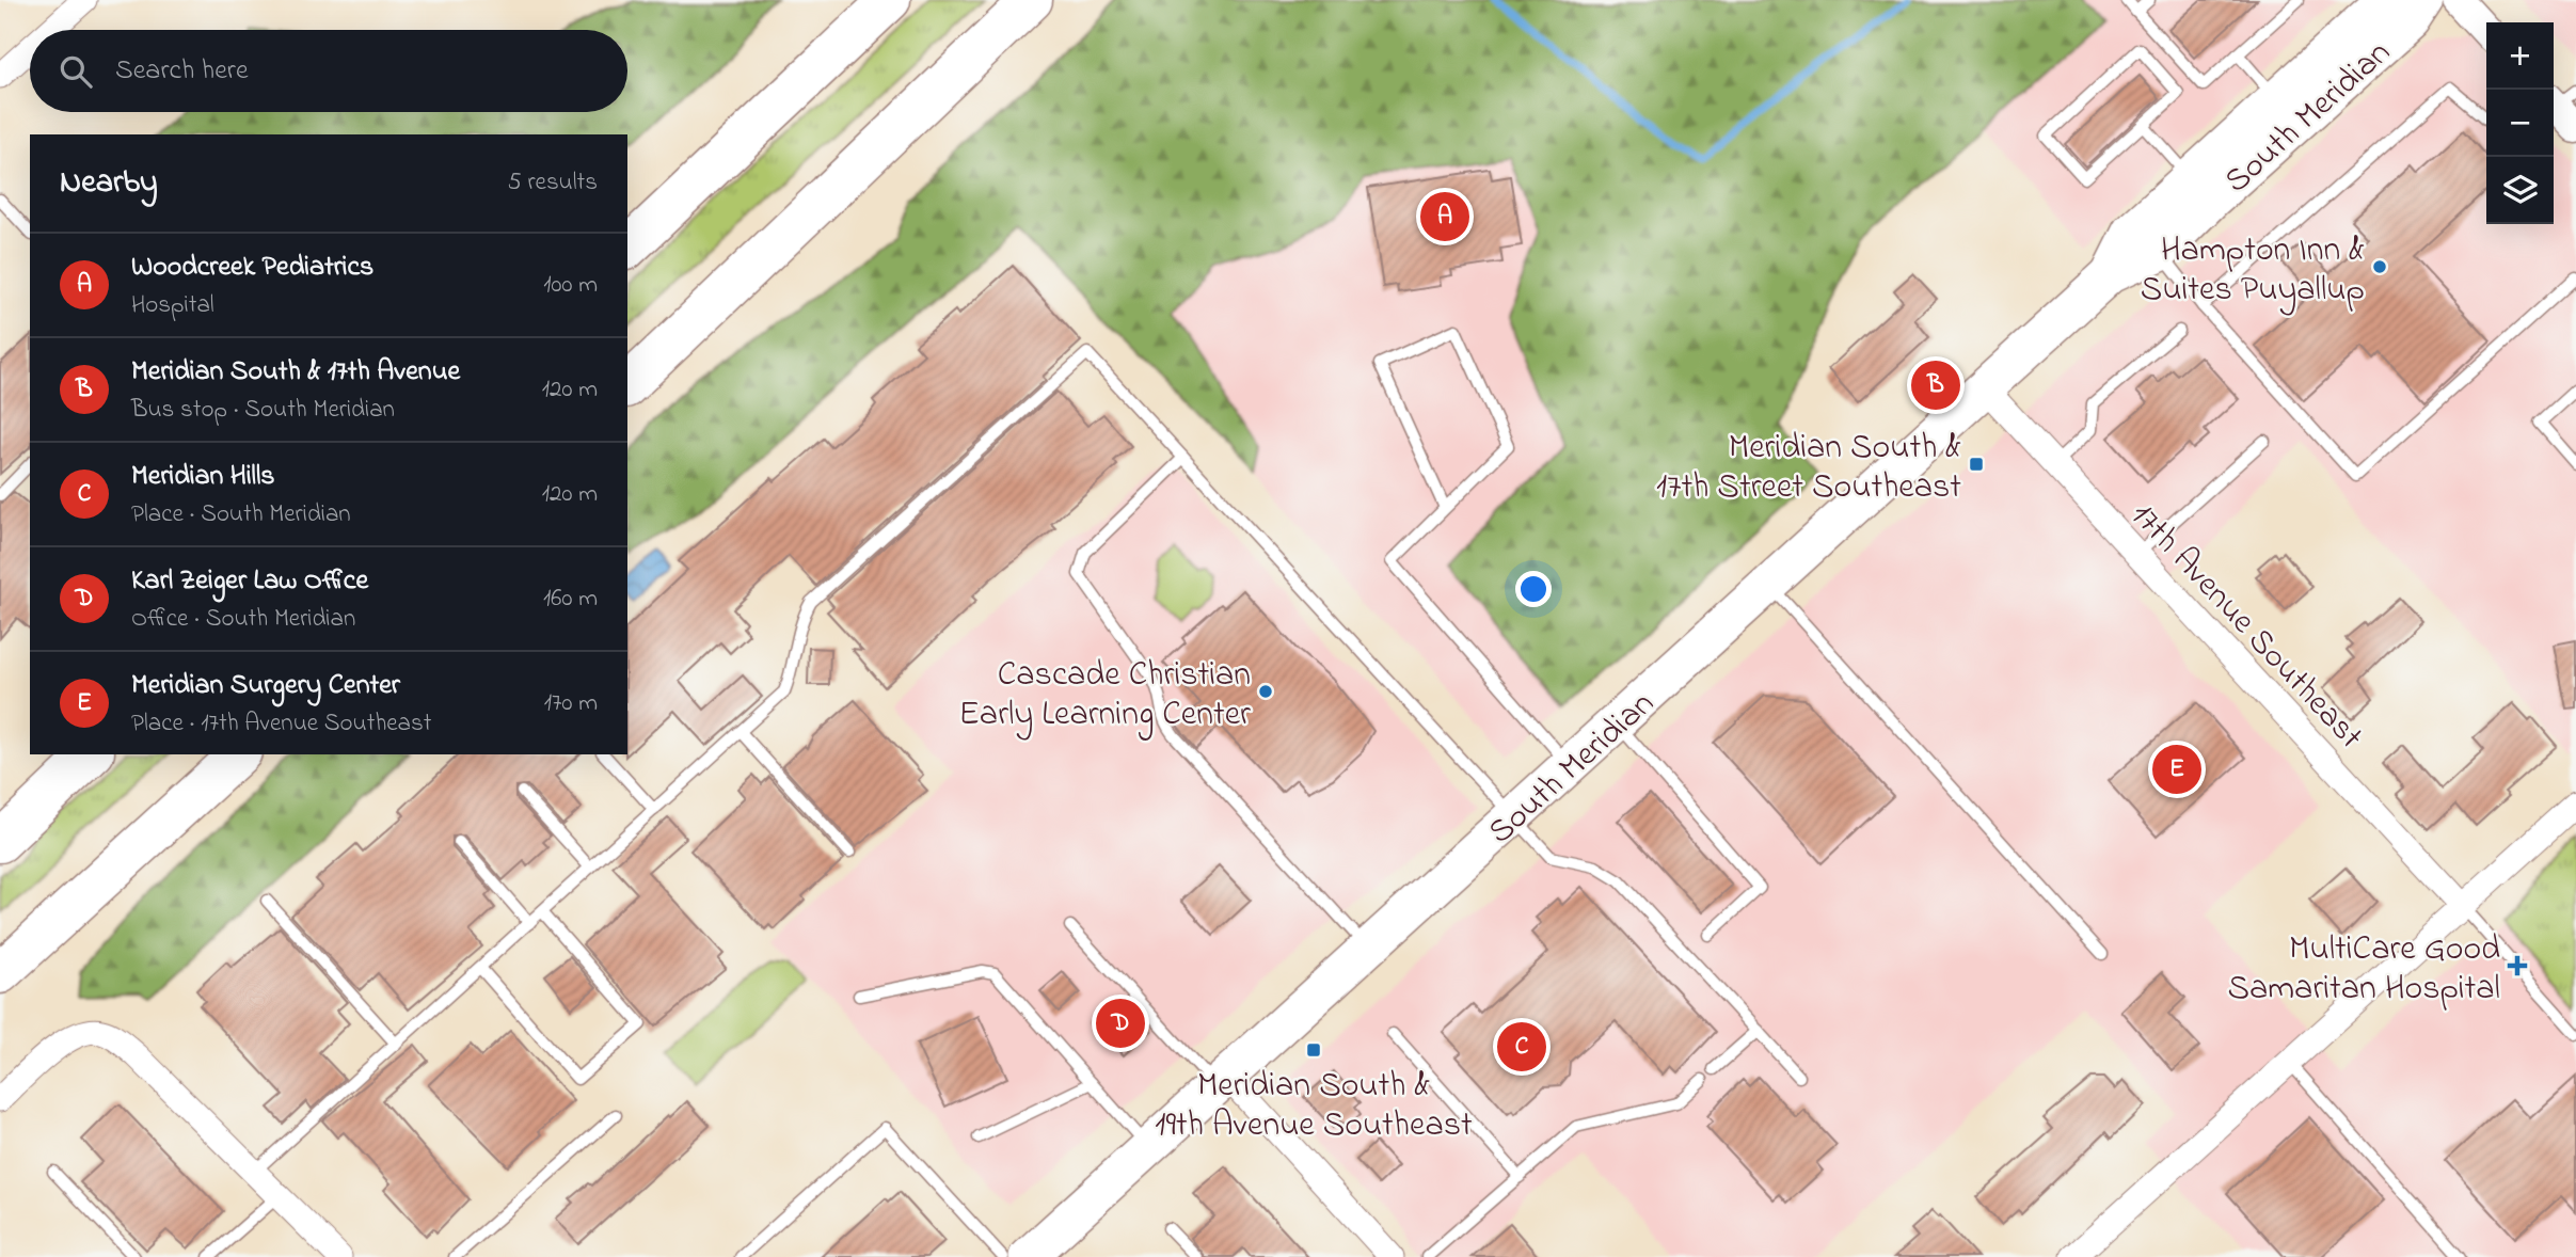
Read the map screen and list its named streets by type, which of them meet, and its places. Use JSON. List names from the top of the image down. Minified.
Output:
{"streets":{"main road":["South Meridian"],"street":["17th Avenue Southeast"]},"crossings":[["South Meridian","17th Avenue Southeast"]],"places":{"other":["Hampton Inn & Suites Puyallup","Cascade Christian Early Learning Center"],"transit":["Meridian South & 17th Street Southeast","Meridian South & 19th Avenue Southeast"],"health":["MultiCare Good Samaritan Hospital"]},"page":{"map_buttons":["+","−"],"search":"Search here","heading":["Nearby","5 results"],"pins":["A","B","E","D","C"],"list":[{"mark":"A","name":"Woodcreek Pediatrics","note":"Hospital","value":"100 m"},{"mark":"B","name":"Meridian South & 17th Avenue","note":"Bus stop · South Meridian","value":"120 m"},{"mark":"C","name":"Meridian Hills","note":"Place · South Meridian","value":"120 m"},{"mark":"D","name":"Karl Zeiger Law Office","note":"Office · South Meridian","value":"160 m"},{"mark":"E","name":"Meridian Surgery Center","note":"Place · 17th Avenue Southeast","value":"170 m"}]}}
